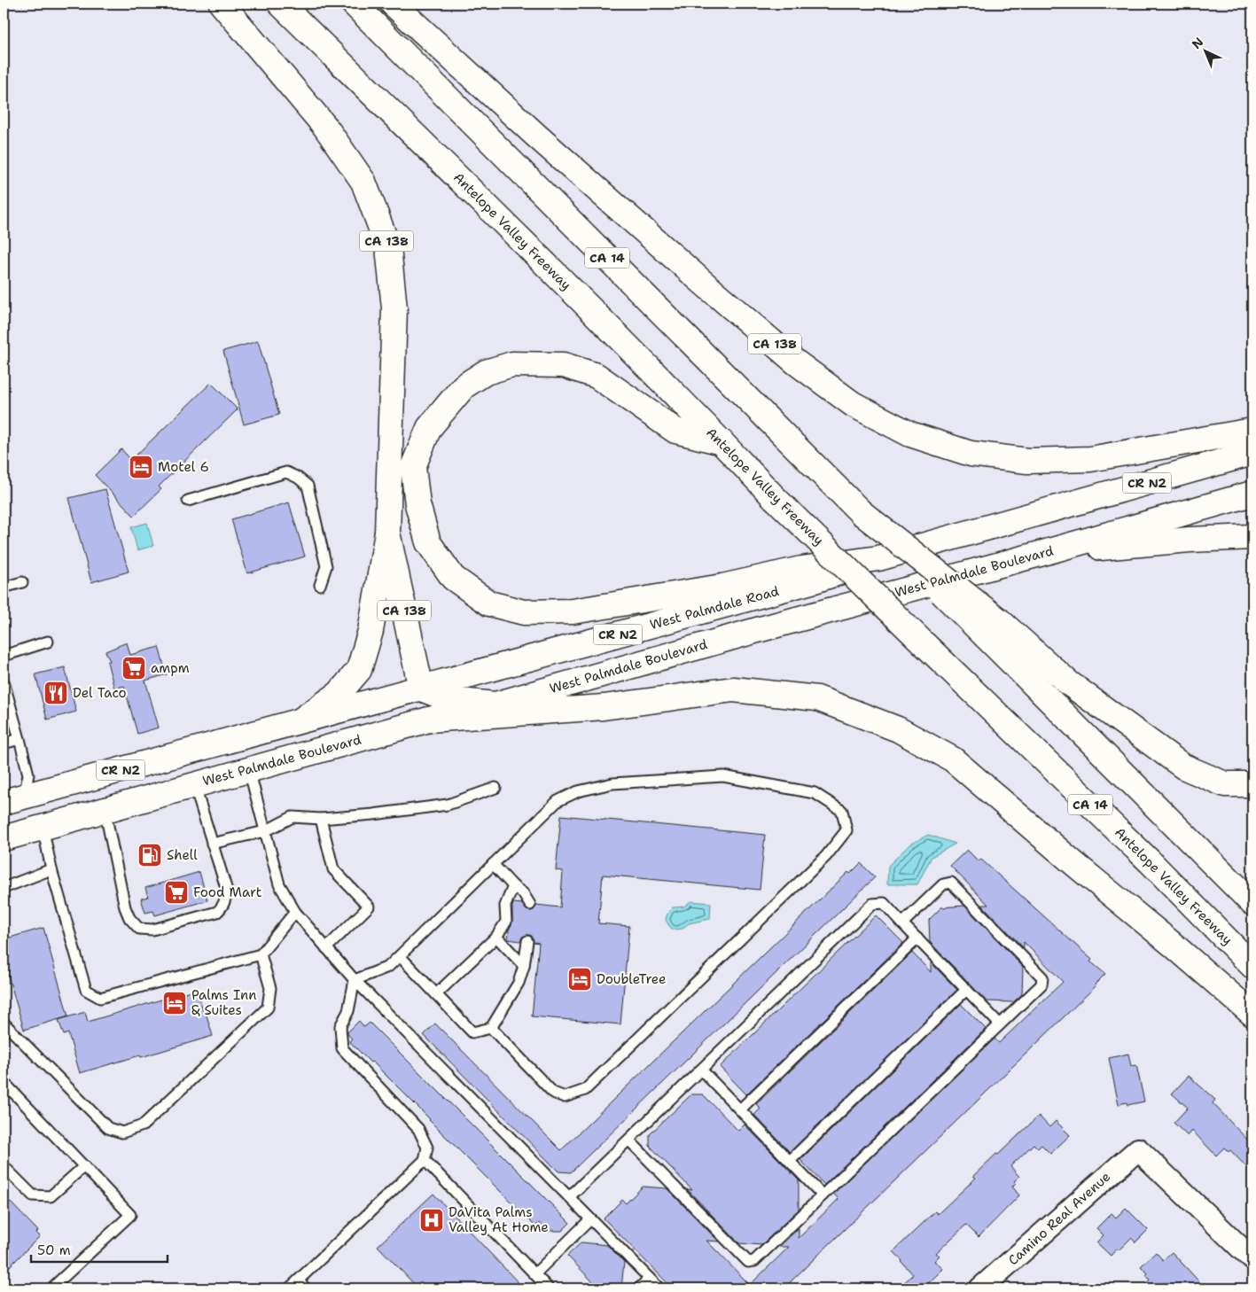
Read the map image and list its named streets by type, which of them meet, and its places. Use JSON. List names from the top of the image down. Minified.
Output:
{"streets":{"main road":["Antelope Valley Freeway","CA 138","CA 14","CR N2","West Palmdale Boulevard","West Palmdale Road"],"street":["Camino Real Avenue"]},"crossings":[["CA 138","CR N2"],["CA 138","West Palmdale Road"],["CR N2","West Palmdale Road"]],"places":{"hotel":["Motel 6","DoubleTree","Palms Inn & Suites"],"supermarket":["ampm","Food Mart"],"restaurant":["Del Taco"],"fuel station":["Shell"],"hospital":["DaVita Palms Valley At Home"]},"scale_bar":"50 m","north":"top left"}
